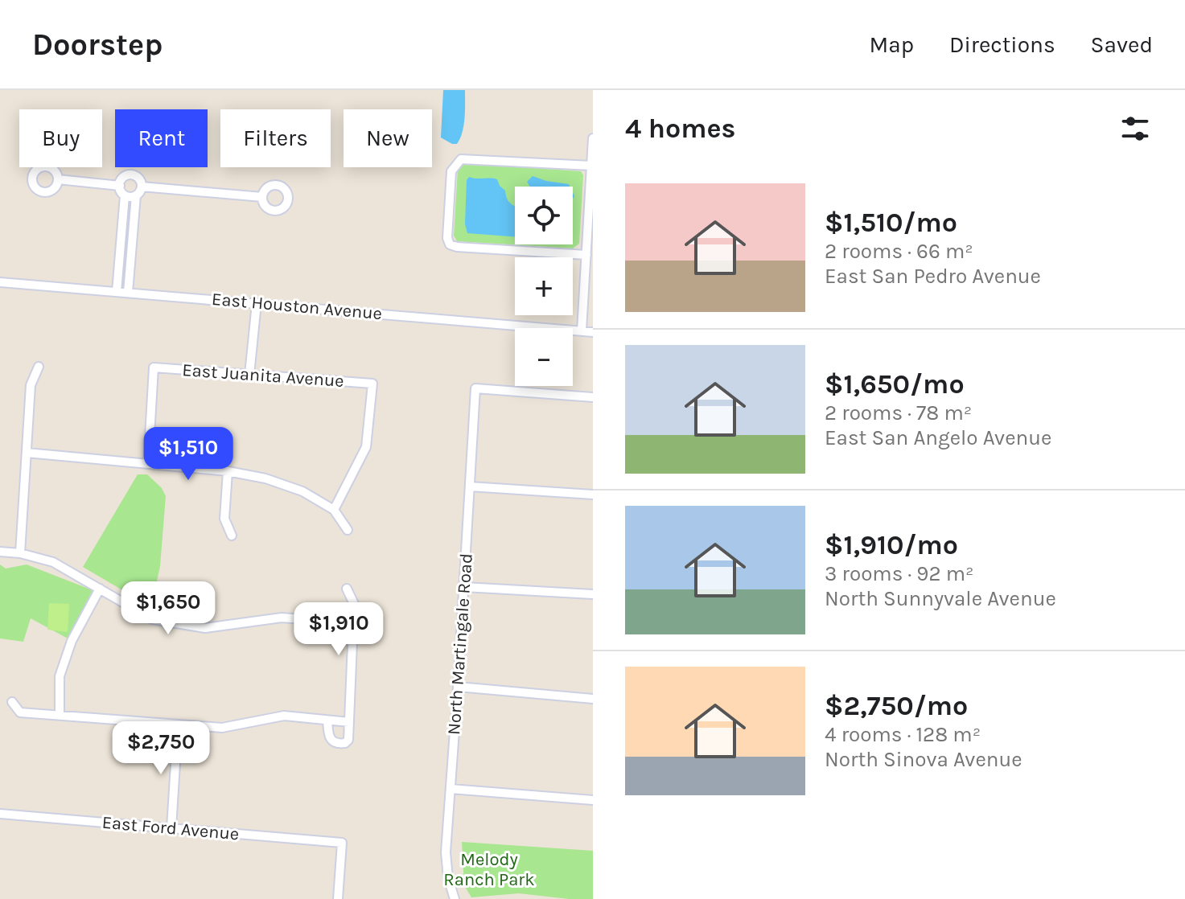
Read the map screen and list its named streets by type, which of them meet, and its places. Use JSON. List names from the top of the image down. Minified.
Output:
{"streets":{"street":["East Houston Avenue","East Juanita Avenue","North Martingale Road","East Ford Avenue"]},"parks":["Melody Ranch Park"],"page":{"header":"Doorstep","nav":["Map","Directions","Saved"],"heading":"4 homes","chip":["Buy","Rent","Filters","New"],"list":[{"name":"$1,510/mo","note":"2 rooms · 66 m² · East San Pedro Avenue"},{"name":"$1,650/mo","note":"2 rooms · 78 m² · East San Angelo Avenue"},{"name":"$1,910/mo","note":"3 rooms · 92 m² · North Sunnyvale Avenue"},{"name":"$2,750/mo","note":"4 rooms · 128 m² · North Sinova Avenue"}],"map_buttons":["+","−"],"price":["$1,510","$1,650","$1,910","$2,750"]}}
